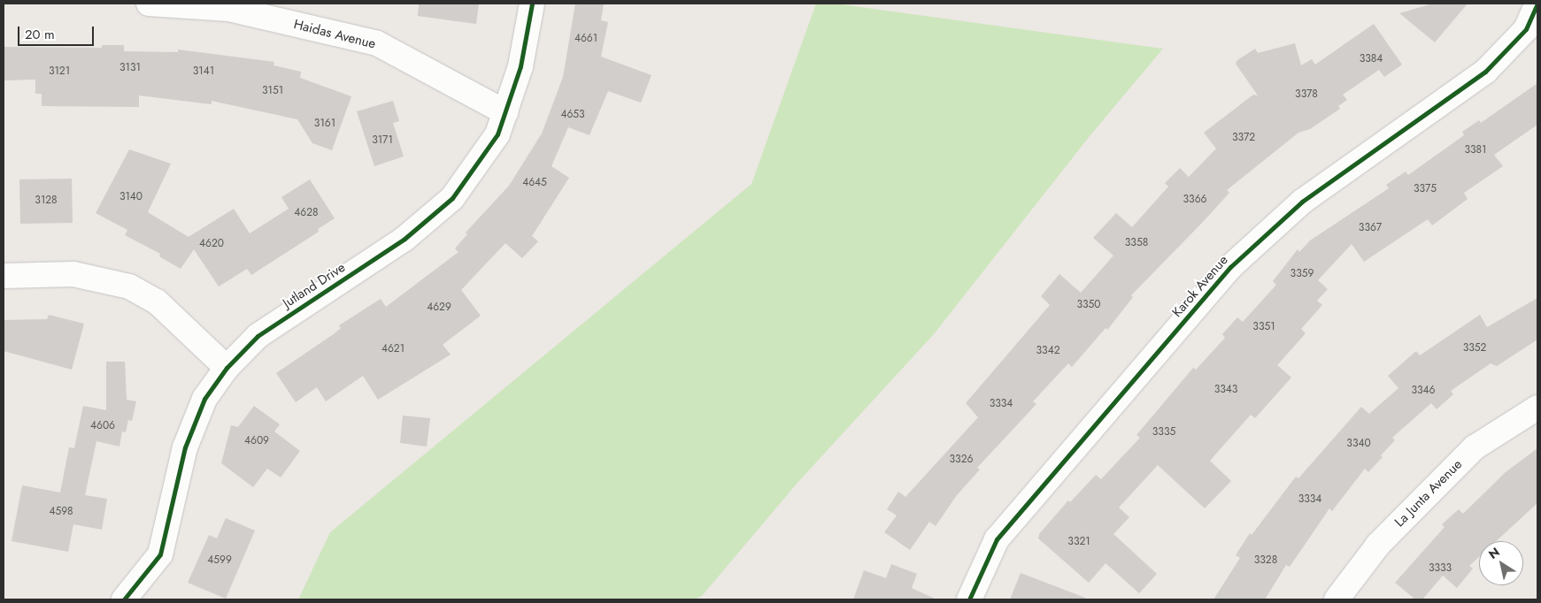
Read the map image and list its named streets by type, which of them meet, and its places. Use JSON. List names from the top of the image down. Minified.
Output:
{"streets":{"street":["Haidas Avenue","Jutland Drive","Karok Avenue","La Junta Avenue"]},"crossings":[["Haidas Avenue","Jutland Drive"]],"house_numbers":["4661","3384","3131","3121","3141","3151","3378","4653","3161","3372","3171","3381","4645","3375","3140","3366","3128","4628","3367","3358","4620","3359","3350","4629","3351","3352","4621","3342","3343","3346","3334","4606","3335","4609","3340","3326","3334","4598","3321","4599","3328","3333"],"scale_bar":"20 m","north":"top left"}
